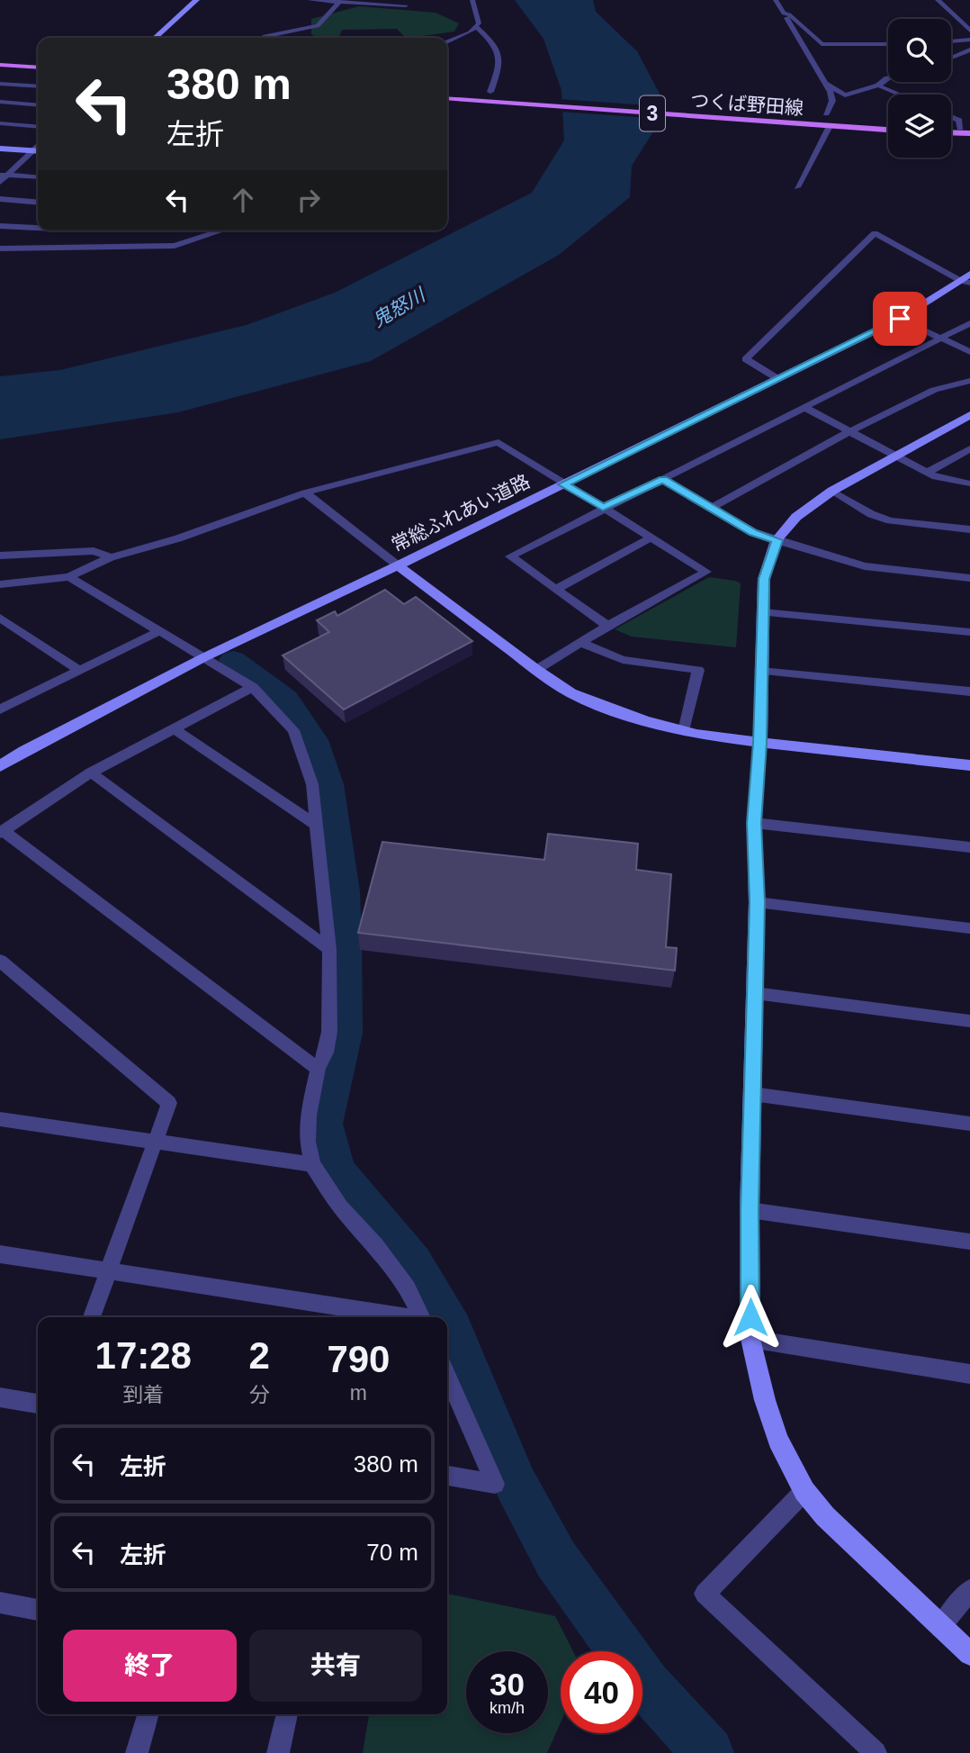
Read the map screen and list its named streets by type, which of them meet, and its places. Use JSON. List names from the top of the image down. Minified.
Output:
{"streets":{"main road":["つくば野田線","3"],"street":["常総ふれあい道路"]},"water":["鬼怒川"],"page":{"turn":["380 m","左折"],"eta":["17:28","到着","2","分","790","m"],"list":[{"name":"左折","value":"380 m"},{"name":"左折","value":"70 m"}],"buttons":["終了","共有"],"speed":"30 km/h","limit":"40"}}
